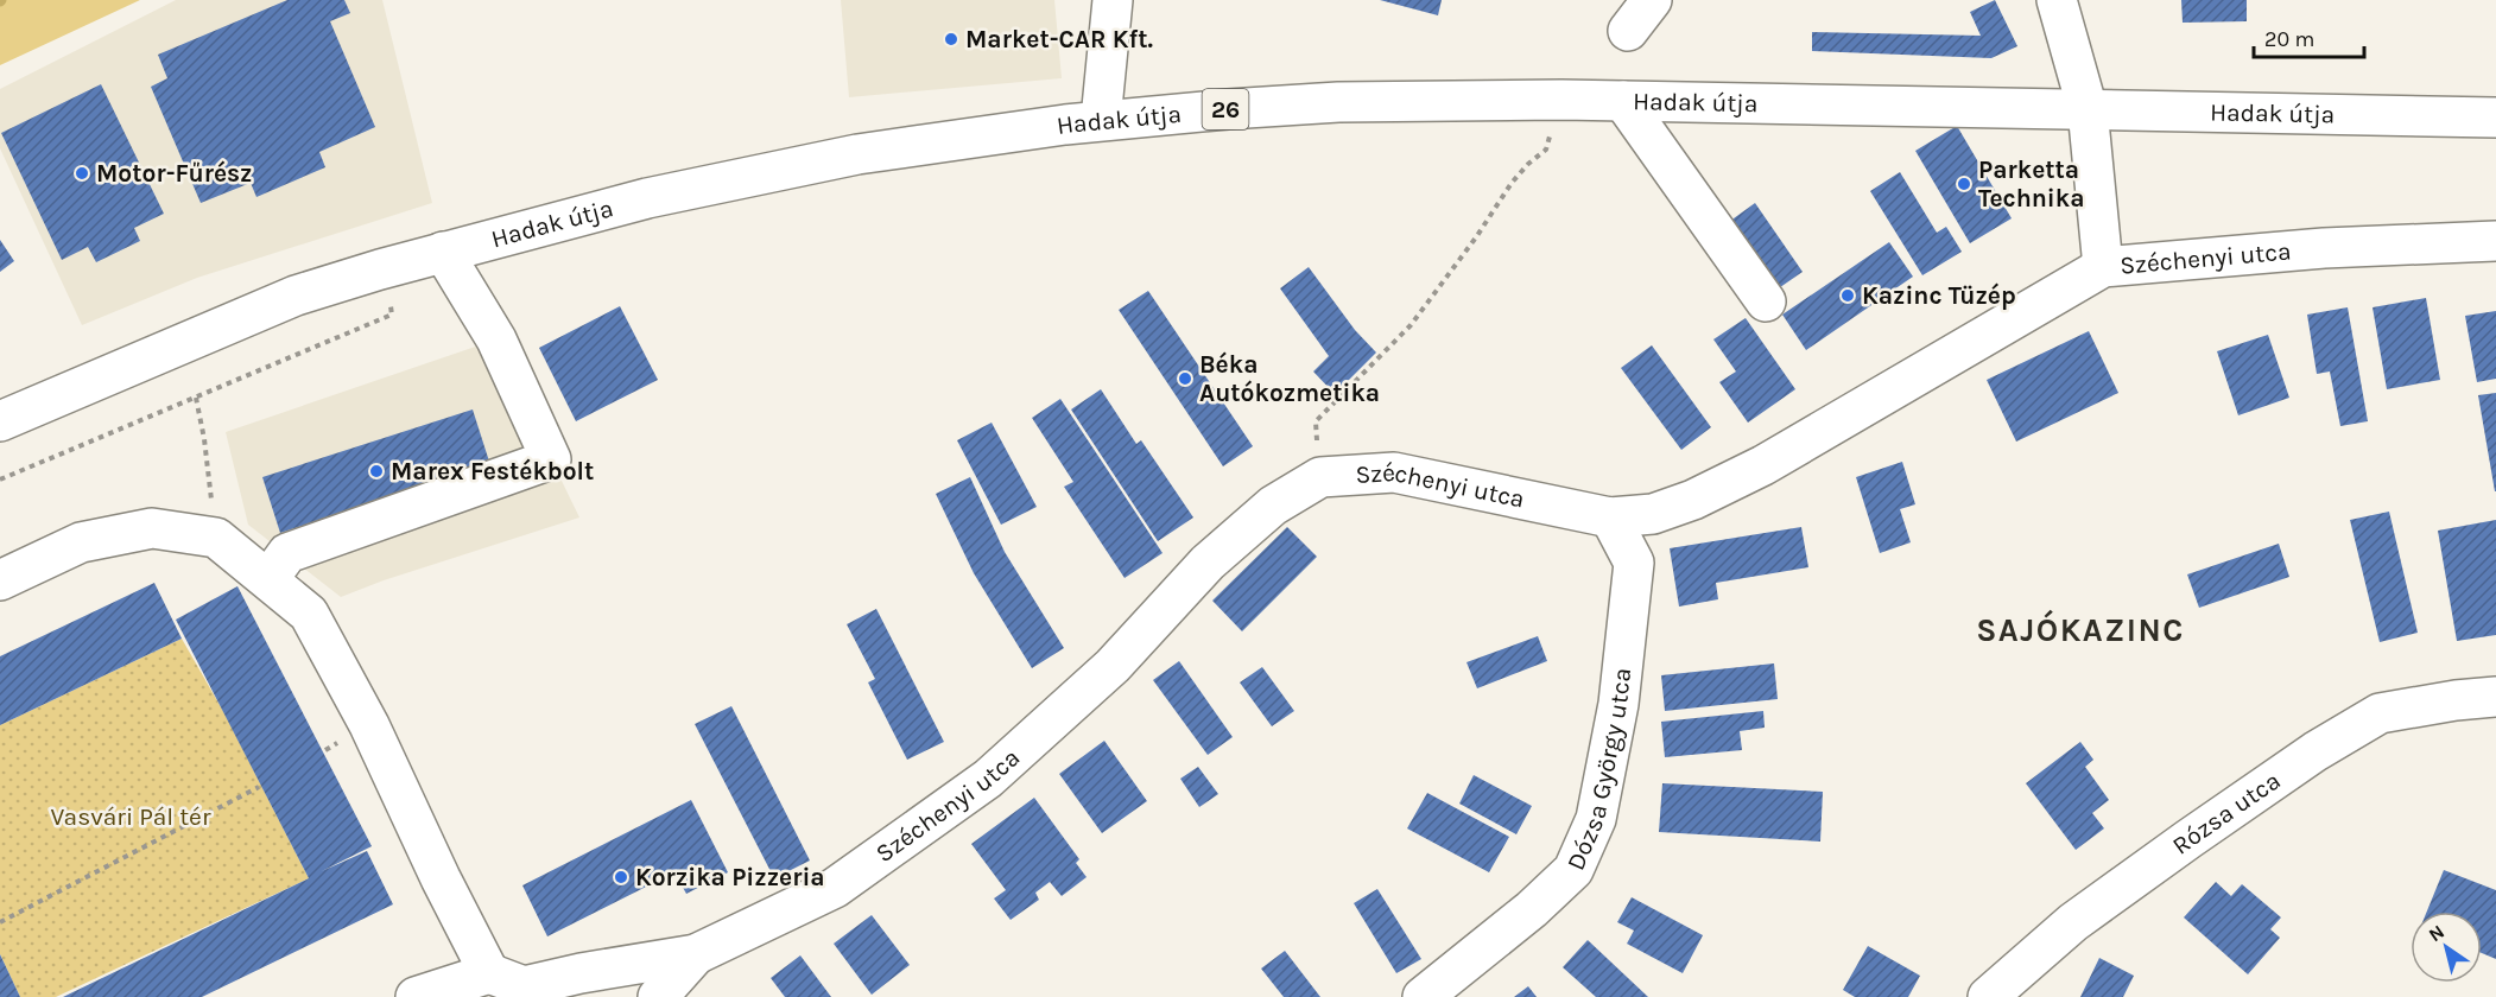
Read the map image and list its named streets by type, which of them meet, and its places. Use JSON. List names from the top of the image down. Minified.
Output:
{"streets":{"street":["Hadak útja","26","Széchenyi utca","Dózsa György utca","Rózsa utca"]},"crossings":[["Széchenyi utca","Dózsa György utca"]],"districts":["SAJÓKAZINC"],"parks":["Vasvári Pál tér"],"places":["Market-CAR Kft.","Motor-Fűrész","Parketta Technika","Kazinc Tüzép","Béka Autókozmetika","Marex Festékbolt","Korzika Pizzeria"],"scale_bar":"20 m","north":"top left"}
